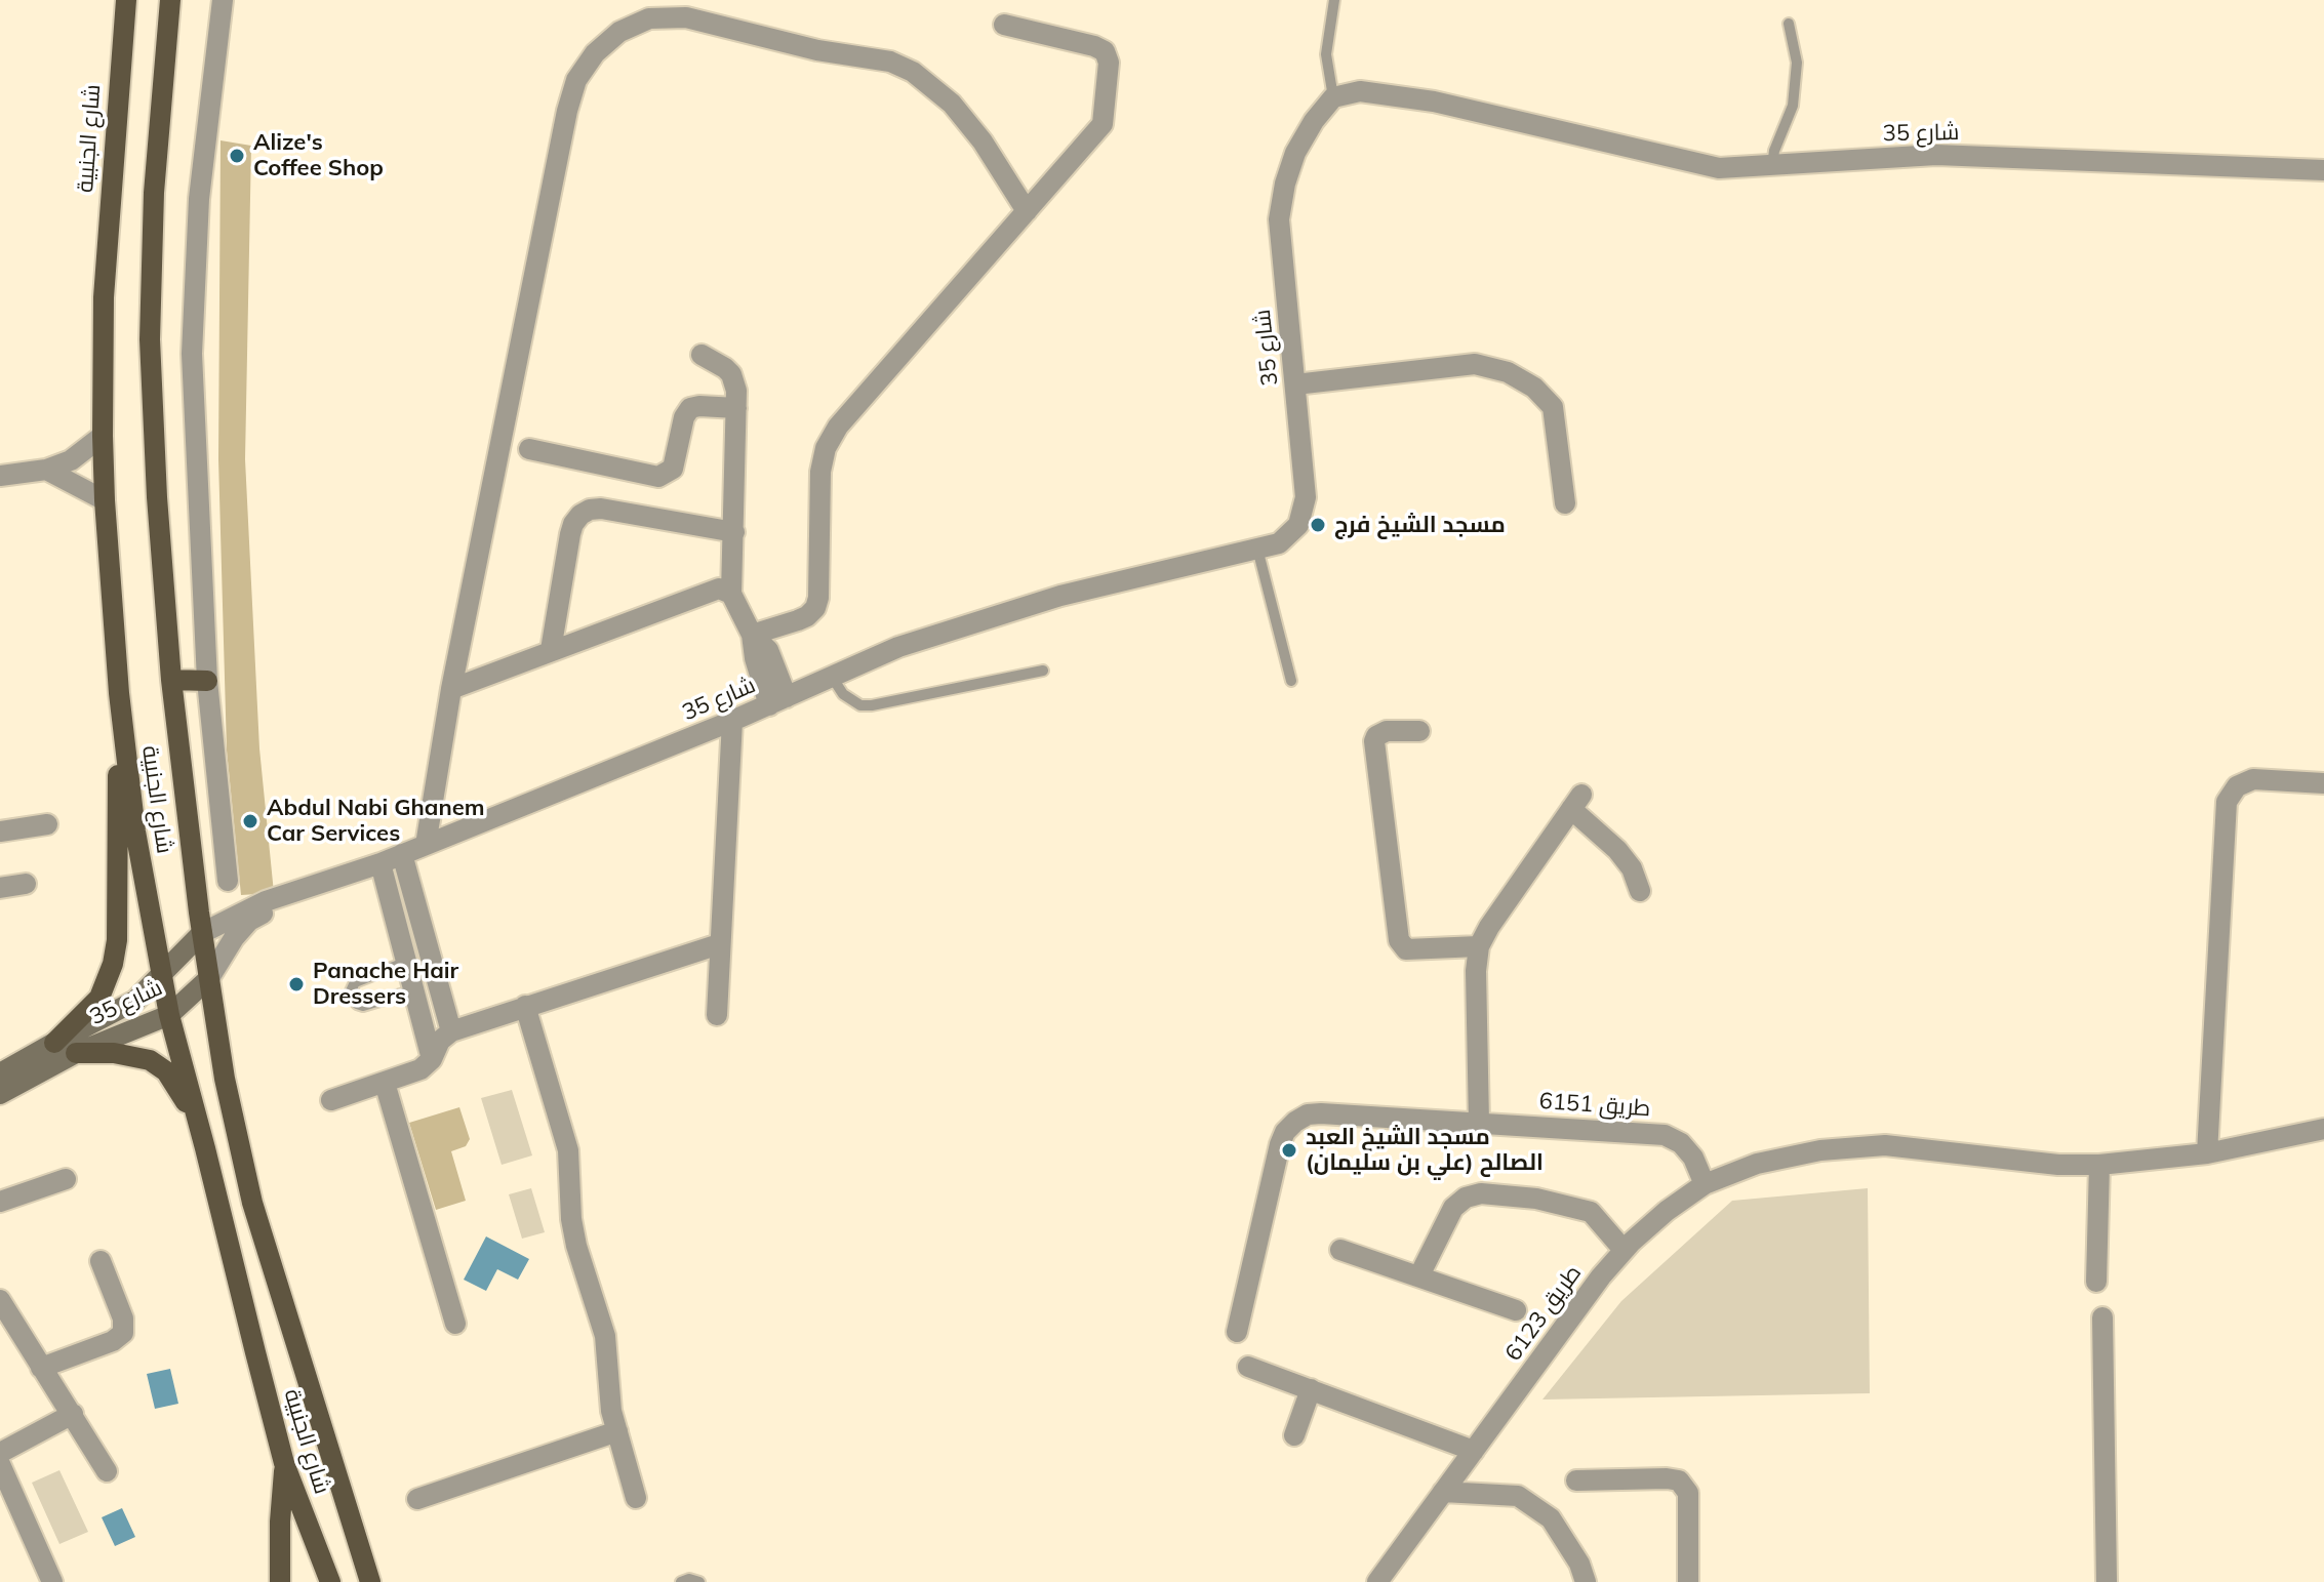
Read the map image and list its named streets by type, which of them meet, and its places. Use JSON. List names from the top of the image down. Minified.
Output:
{"streets":{"main road":["شارع الجنبية"],"street":["شارع 35","طريق 6151","طريق 6123"]},"crossings":[["شارع 35","شارع الجنبية"],["طريق 6151","طريق 6123"]],"places":["Alize's Coffee Shop","مسجد الشيخ فرج","Abdul Nabi Ghanem Car Services","Panache Hair Dressers","مسجد الشيخ العبد الصالح (علي بن سليمان)"]}
